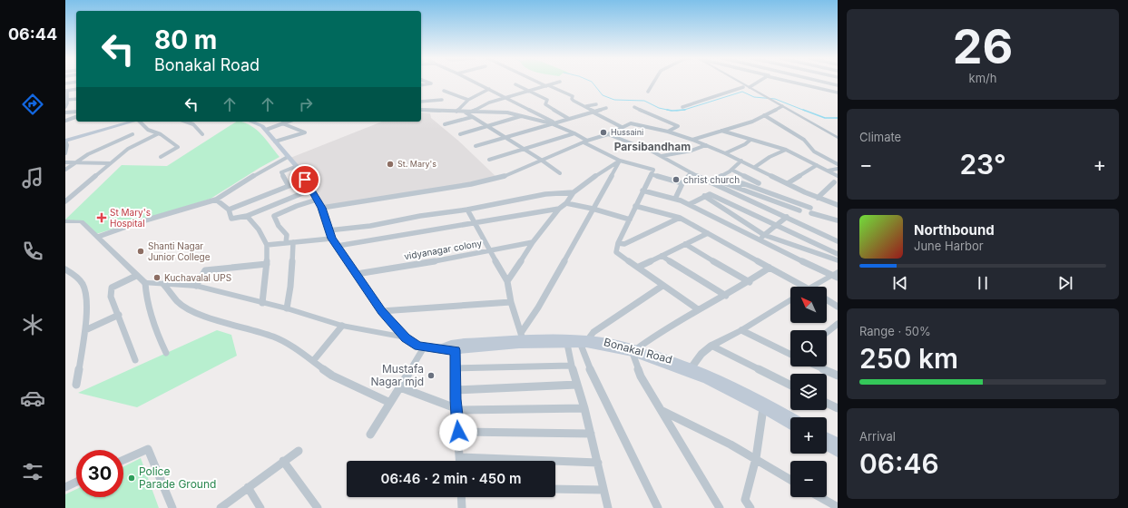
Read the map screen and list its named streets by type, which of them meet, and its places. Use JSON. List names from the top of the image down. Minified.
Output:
{"streets":{"main road":["Bonakal Road"],"street":["vidyanagar colony"]},"crossings":[["vidyanagar colony","Bonakal Road"]],"districts":["Parsibandham"],"places":{"other":["Hussaini","St. Mary's","christ church","Shanti Nagar Junior College","Kuchavalal UPS","Mustafa Nagar mjd","Police Parade Ground"],"health":["St Mary's Hospital"]},"north":"top left","page":{"tabs":"06:44","tile":[["26","km/h"],"Climate",["Range · 50%","250 km"],["Arrival","06:46"]],"turn":["80 m","Bonakal Road"],"heat":["−","23°","+"],"song":["Northbound","June Harbor"],"map_buttons":["+","−"],"limit":"30","trip":"06:46 · 2 min · 450 m"}}
